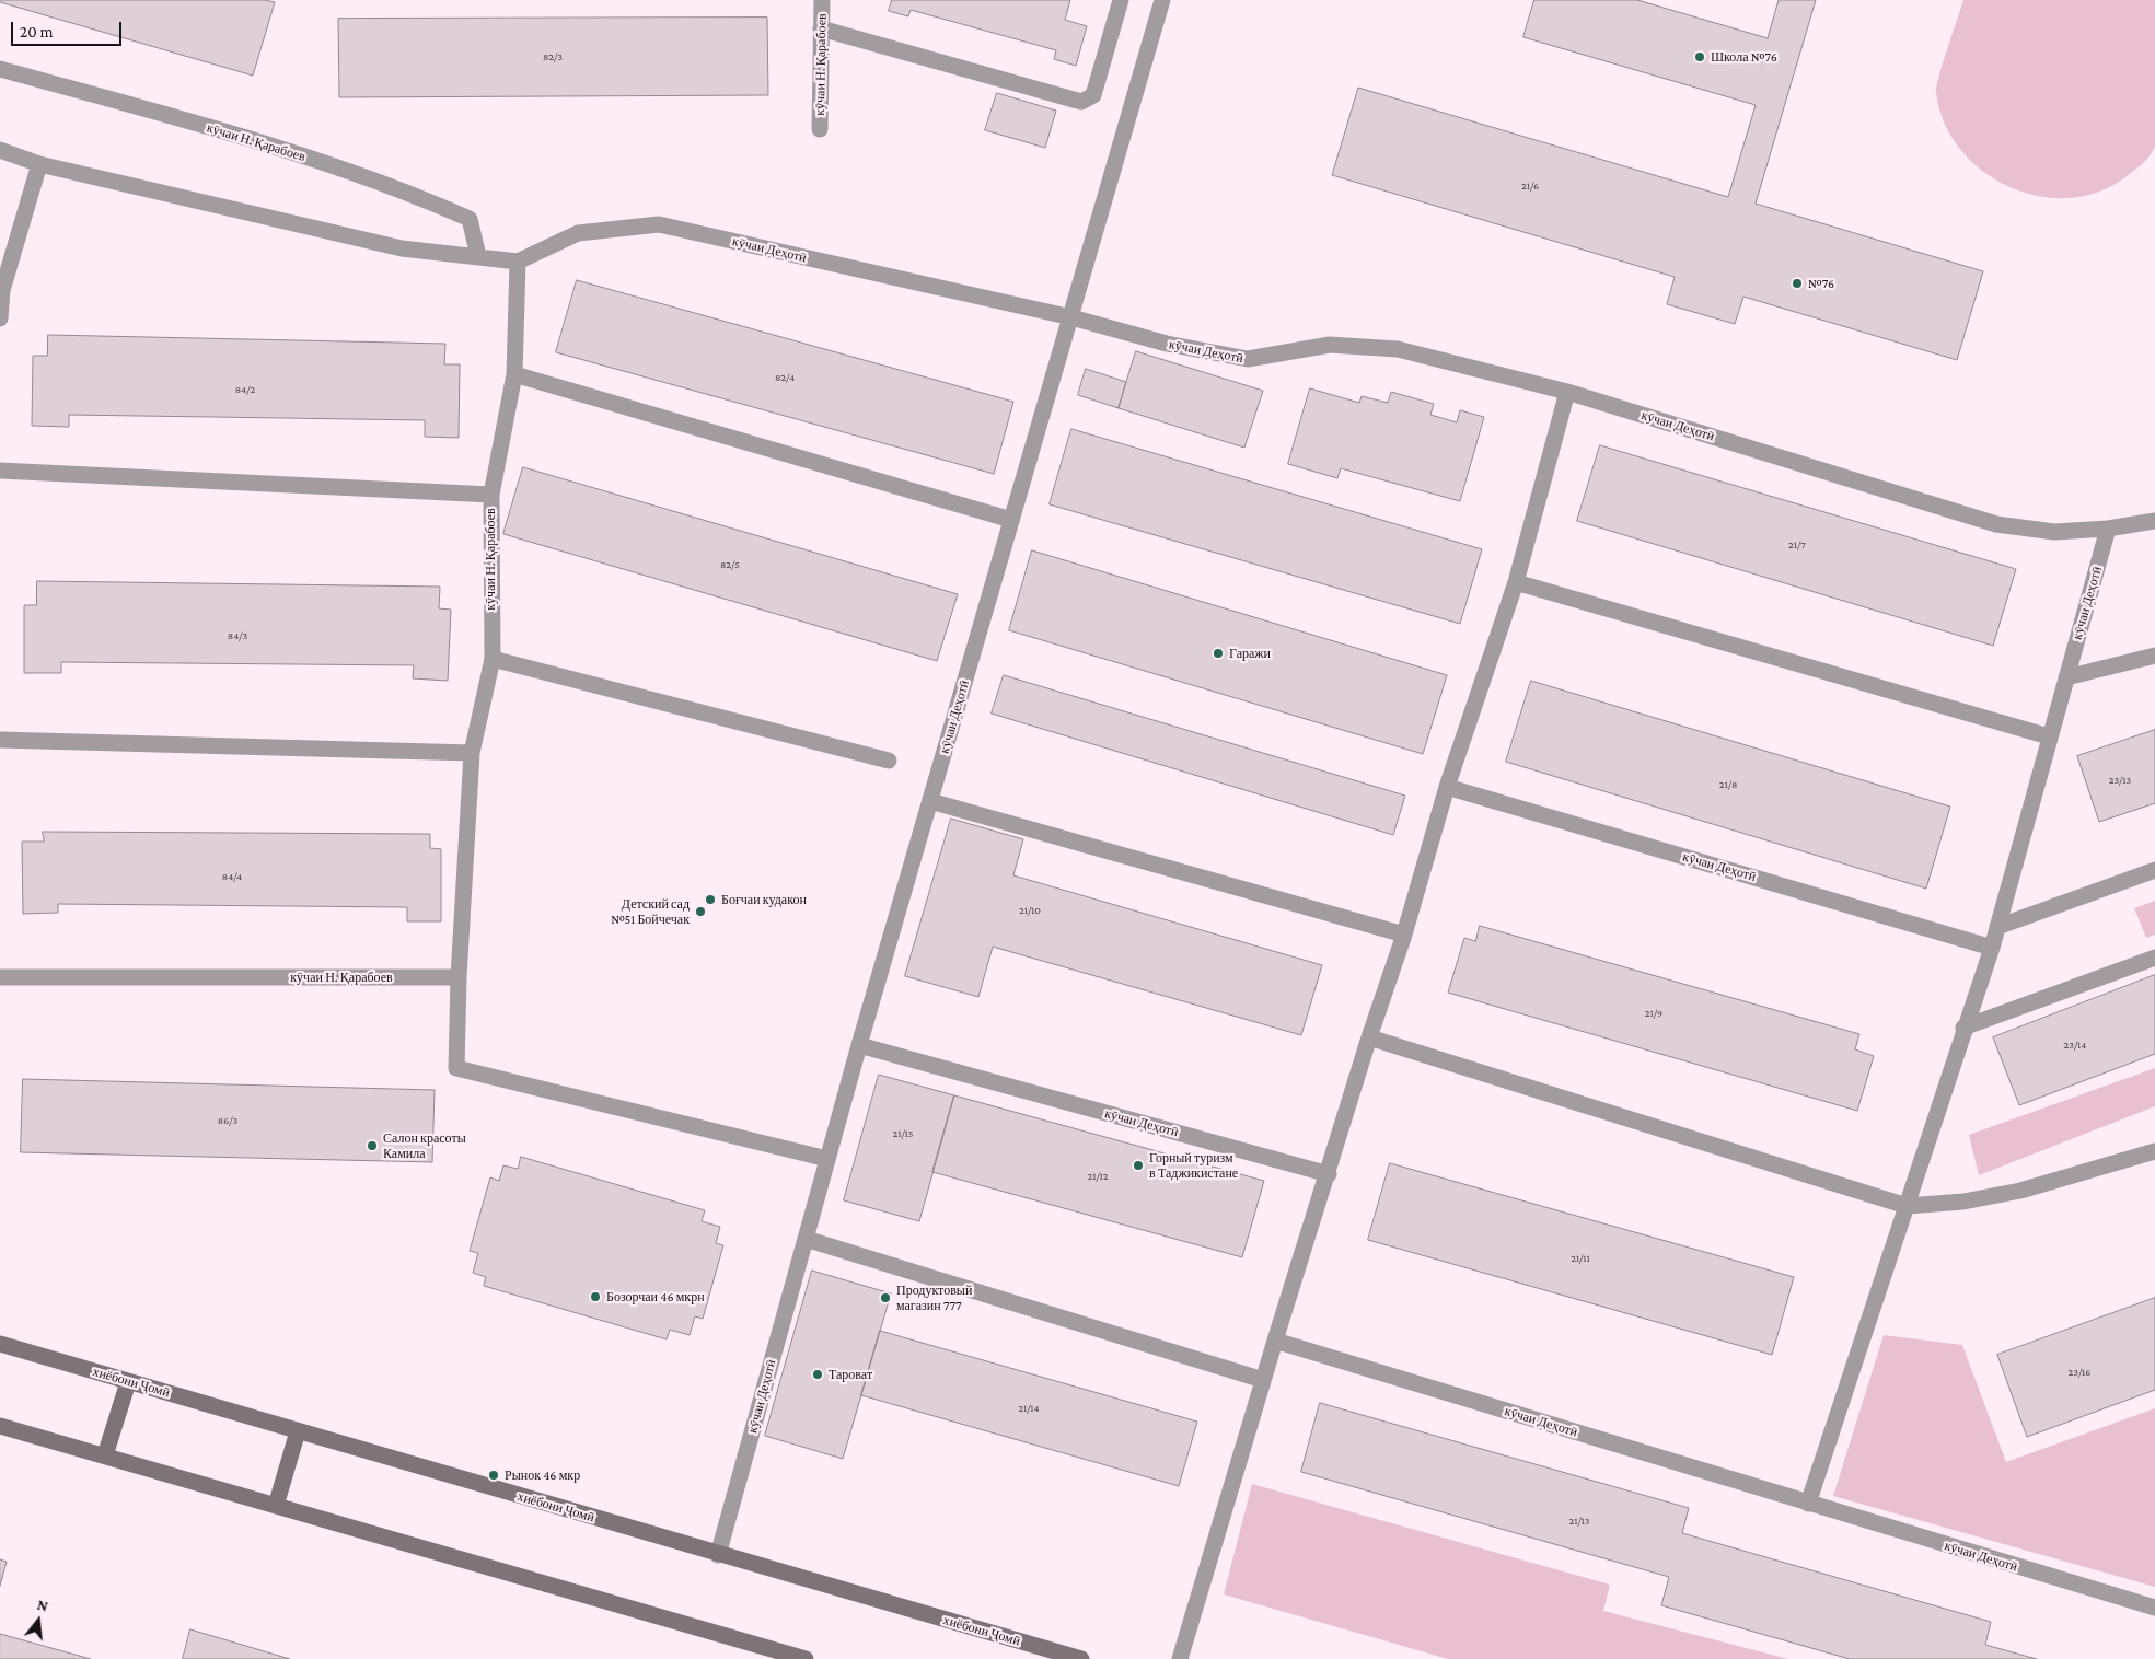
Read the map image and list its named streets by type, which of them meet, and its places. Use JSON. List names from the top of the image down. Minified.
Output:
{"streets":{"main road":["хиёбони Ҷомӣ"],"street":["кӯчаи Н. Қарабоев","кӯчаи Деҳотӣ"]},"crossings":[["кӯчаи Н. Қарабоев","кӯчаи Деҳотӣ"],["кӯчаи Деҳотӣ","хиёбони Ҷомӣ"]],"places":["Школа №76","№76","Гаражи","Боғчаи кудакон","Детский сад №51 Бойчечак","Салон красоты Камила","Горный туризм в Таджикистане","Бозорчаи 46 мкрн","Продуктовый магазин 777","Тароват","Рынок 46 мкр"],"house_numbers":["82/3","21/6","82/4","84/2","21/7","82/5","84/3","23/13","21/8","84/4","21/10","21/9","23/14","86/3","21/15","21/12","21/11","23/16","21/14","21/13"],"scale_bar":"20 m","north":"top"}
